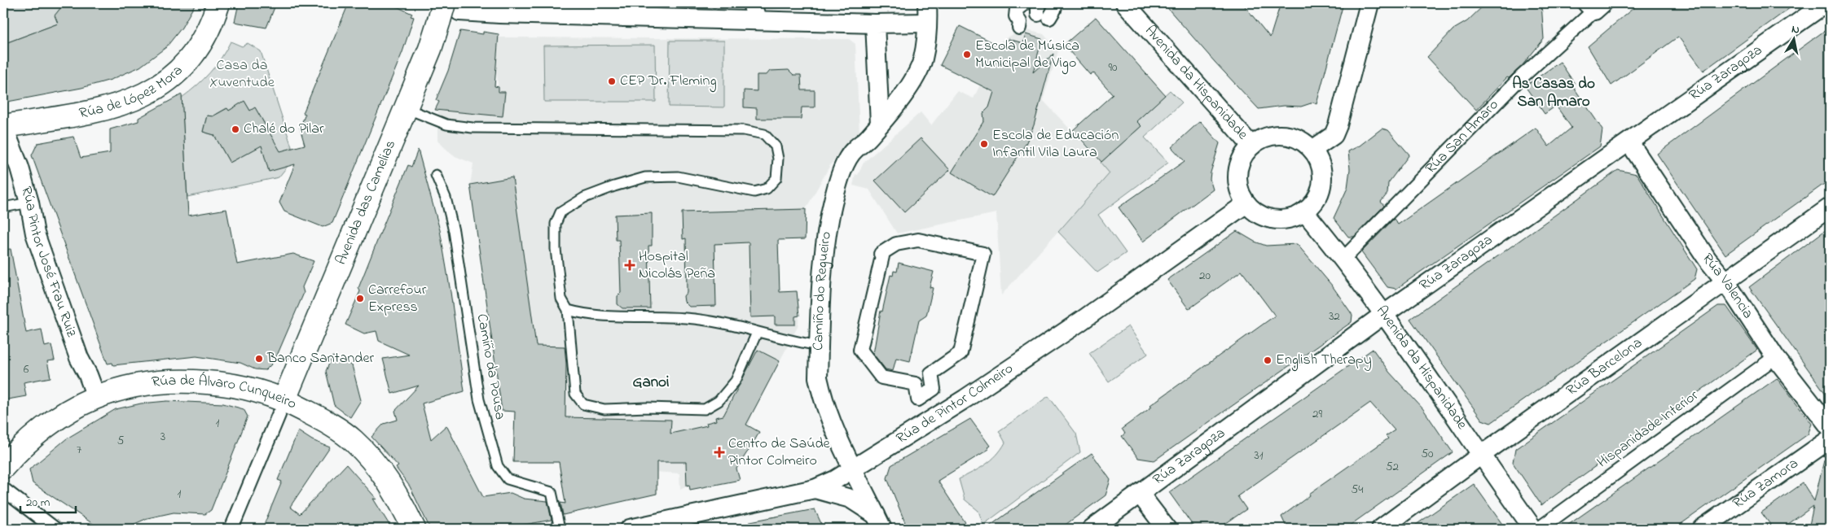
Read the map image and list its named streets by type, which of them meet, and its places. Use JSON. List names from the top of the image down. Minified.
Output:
{"streets":{"main road":["Rúa de López Mora","Avenida das Camelias","Rúa de Álvaro Cunqueiro"],"street":["Rúa Zaragoza","Avenida da Hispanidade","Rúa San Amaro","Rúa Pintor José Frau Ruiz","Rúa Valencia","Camiño do Regueiro","Rúa Barcelona","Rúa de Pintor Colmeiro","Hispanidade Interior","Rúa Zamora"],"lane":["Camiño da Pousa"]},"crossings":[["Rúa Zaragoza","Avenida da Hispanidade"],["Rúa Zaragoza","Rúa Valencia"],["Avenida da Hispanidade","Rúa San Amaro"],["Avenida da Hispanidade","Rúa Barcelona"],["Avenida da Hispanidade","Rúa de Pintor Colmeiro"],["Rúa de López Mora","Rúa Pintor José Frau Ruiz"],["Avenida das Camelias","Rúa de Álvaro Cunqueiro"],["Rúa Pintor José Frau Ruiz","Rúa de Álvaro Cunqueiro"],["Rúa Valencia","Rúa Barcelona"],["Rúa Valencia","Hispanidade Interior"],["Camiño do Regueiro","Rúa de Pintor Colmeiro"]],"districts":["As Casas do San Amaro","Ganoi"],"parks":["Casa da Xuventude"],"places":{"other":["Escola de Música Municipal de Vigo","CEP Dr. Fleming","Chalé do Pilar","Escola de Educación Infantil Vila Laura","Carrefour Express","Banco Santander","English Therapy"],"health":["Hospital Nicolás Peña","Centro de Saúde Pintor Colmeiro"]},"house_numbers":["90","20","32","6","29","1","3","5","7","50","31","52","54","1"],"scale_bar":"20 m","north":"top"}
